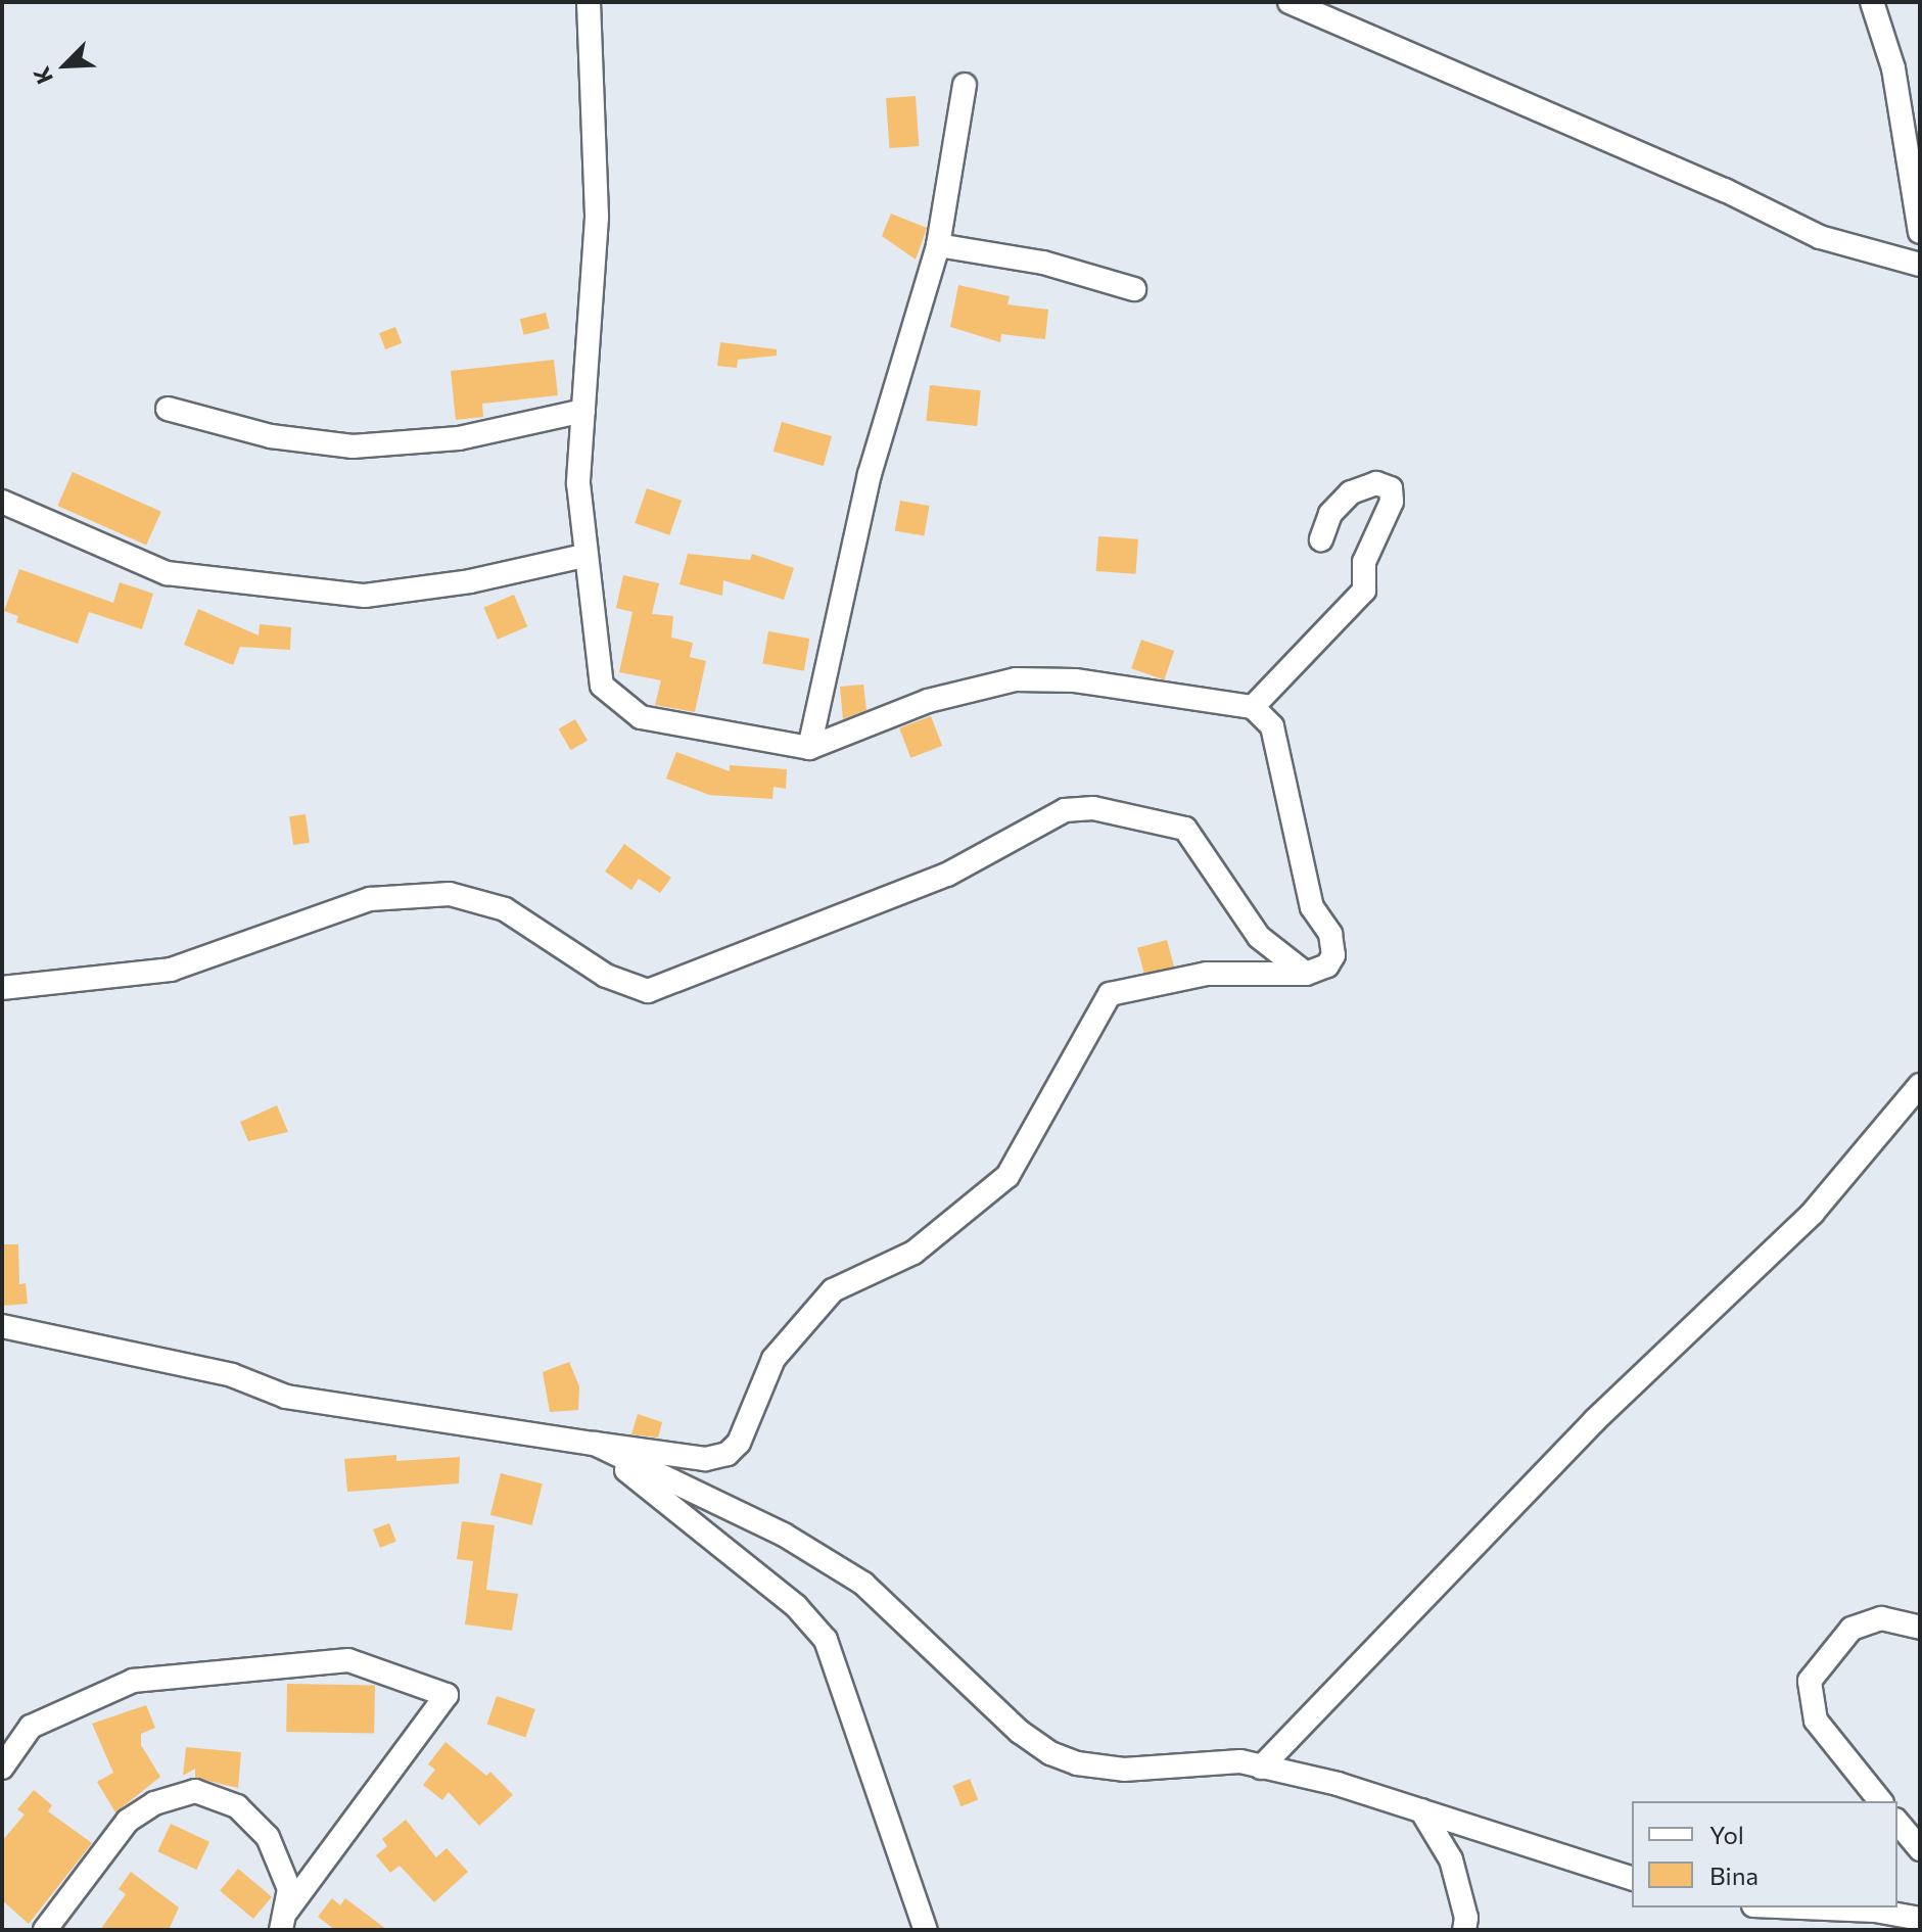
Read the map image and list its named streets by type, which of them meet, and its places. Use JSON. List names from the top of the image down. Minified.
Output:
{"legend":["Yol","Bina"],"north":"bottom left"}
